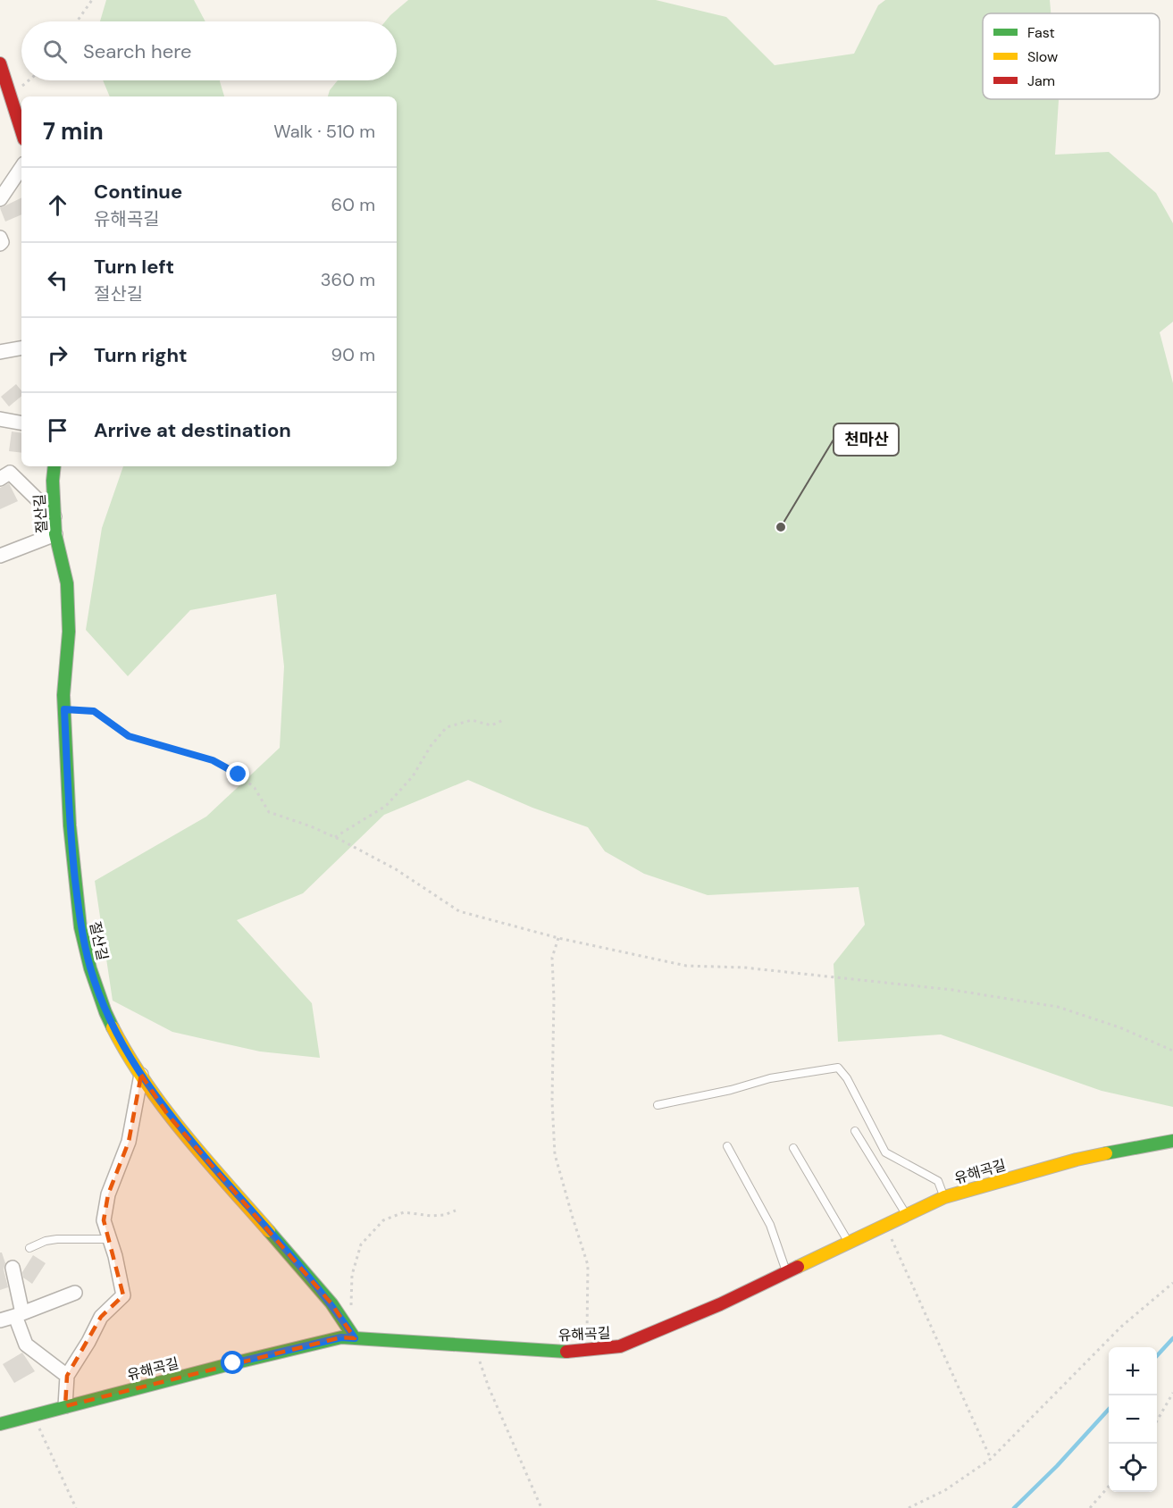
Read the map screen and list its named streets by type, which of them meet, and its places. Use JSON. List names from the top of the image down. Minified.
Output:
{"streets":{"street":["절산길","유해곡길"]},"crossings":[["절산길","유해곡길"]],"places":["천마산"],"legend":["Fast","Slow","Jam"],"page":{"search":"Search here","heading":["7 min","Walk · 510 m"],"list":[["Continue","유해곡길","60 m"],["Turn left","절산길","360 m"],["Turn right","90 m"],"Arrive at destination"],"map_buttons":["+","−"]}}
